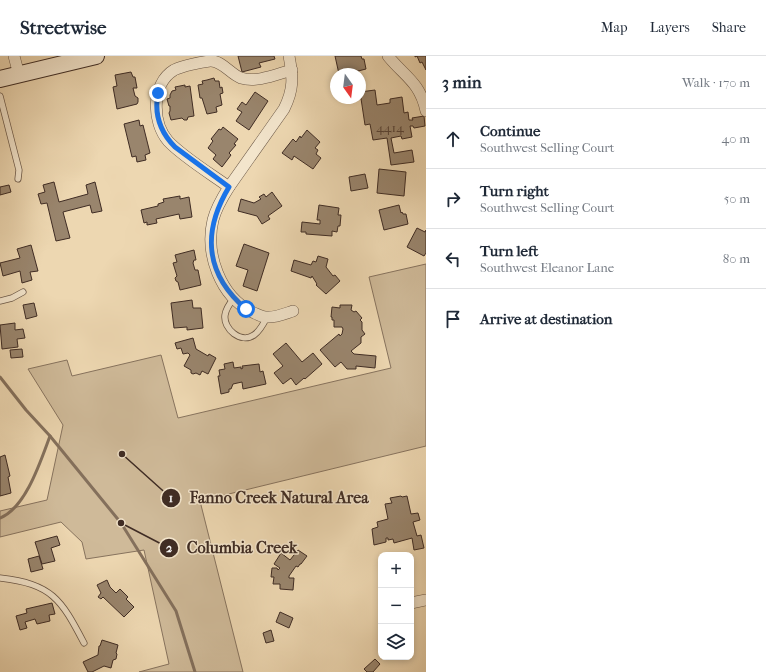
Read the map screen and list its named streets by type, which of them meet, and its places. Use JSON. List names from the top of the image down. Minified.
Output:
{"places":["Fanno Creek Natural Area","Columbia Creek"],"house_numbers":["4414"],"north":"bottom","page":{"header":"Streetwise","nav":["Map","Layers","Share"],"heading":["3 min","Walk · 170 m"],"list":[["Continue","Southwest Selling Court","40 m"],["Turn right","Southwest Selling Court","50 m"],["Turn left","Southwest Eleanor Lane","80 m"],"Arrive at destination"],"map_buttons":["+","−"]}}
